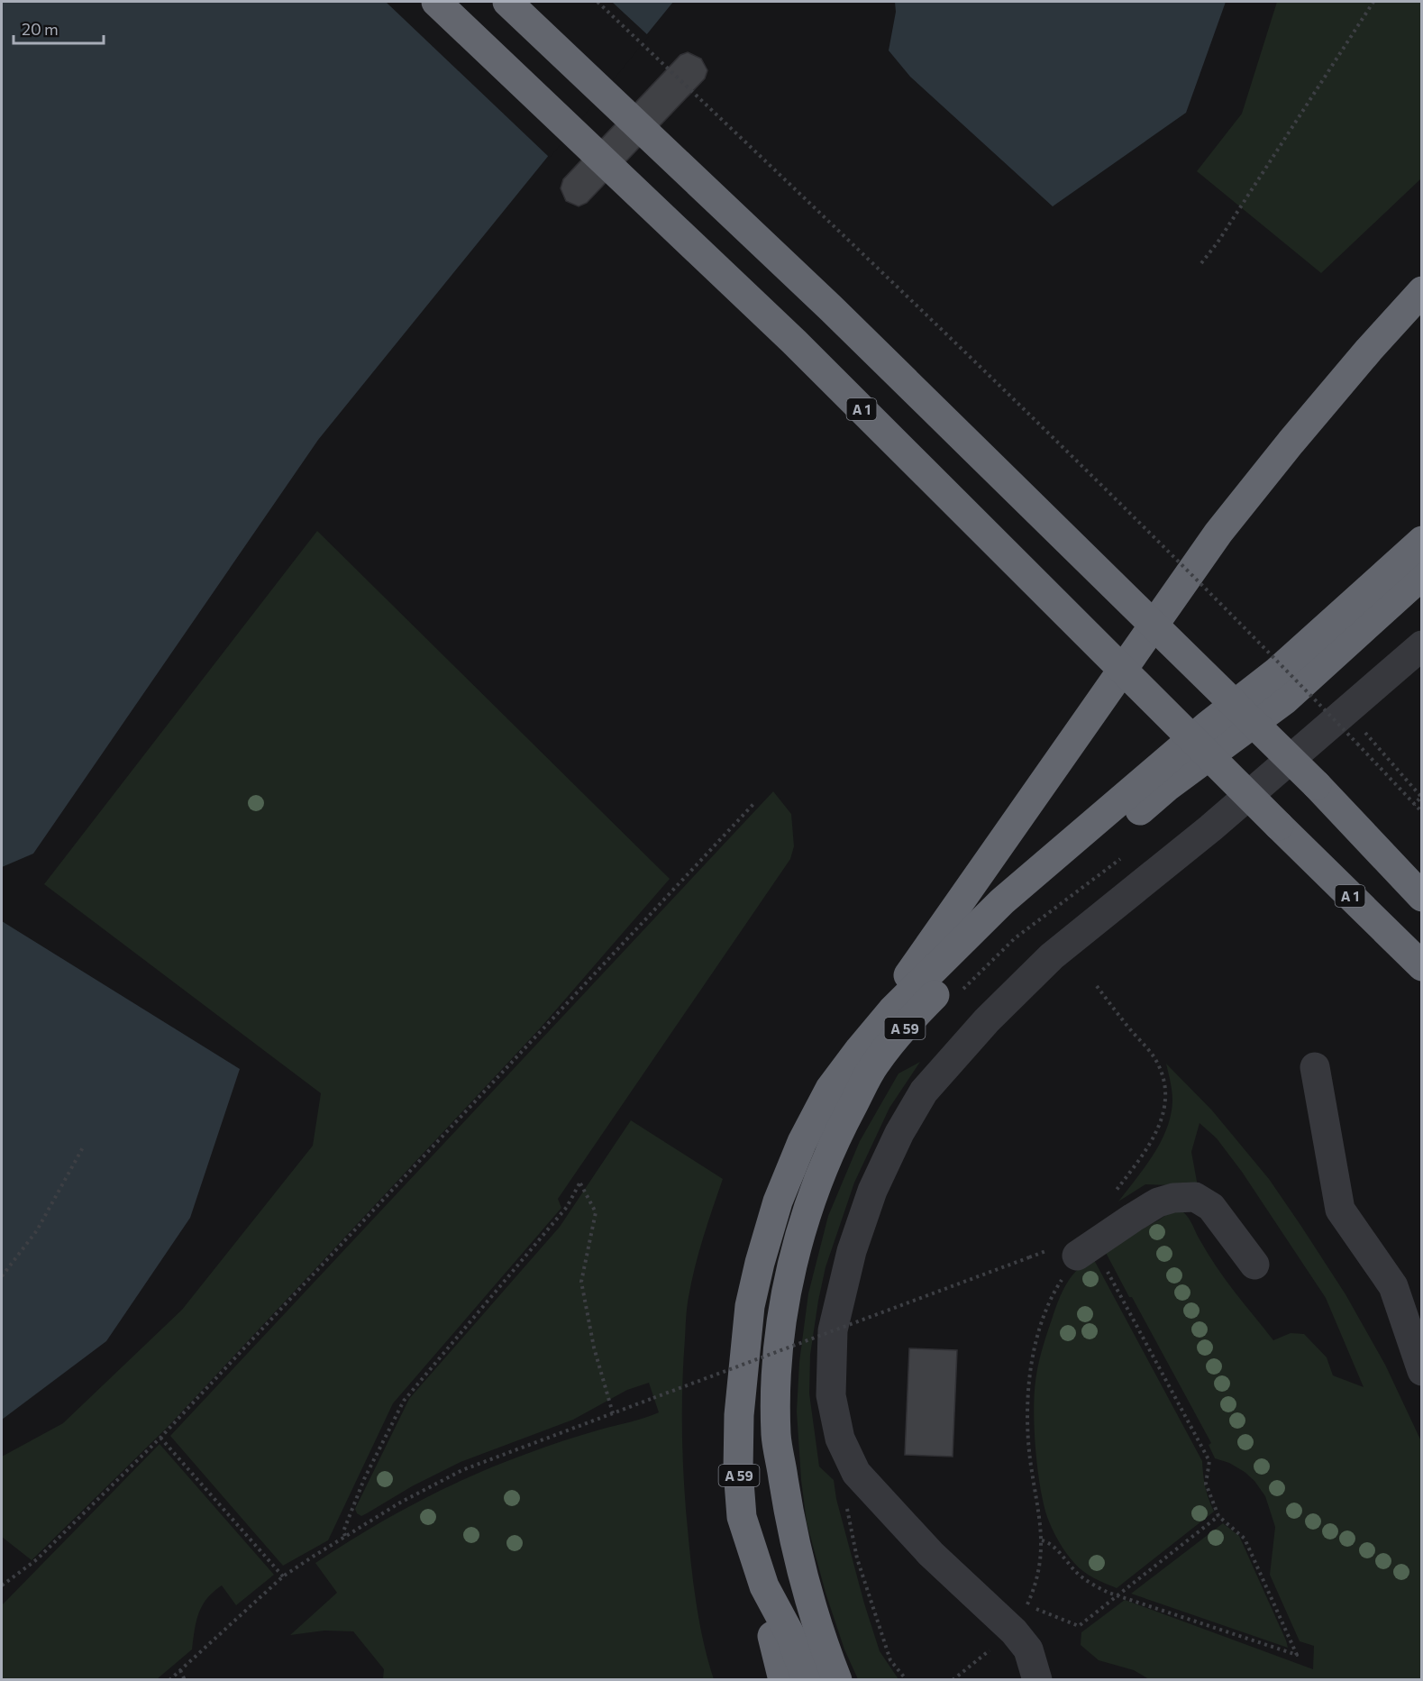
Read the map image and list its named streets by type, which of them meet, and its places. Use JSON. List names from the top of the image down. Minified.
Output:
{"streets":{"highway":["A 1","A 59"]},"scale_bar":"20 m"}
